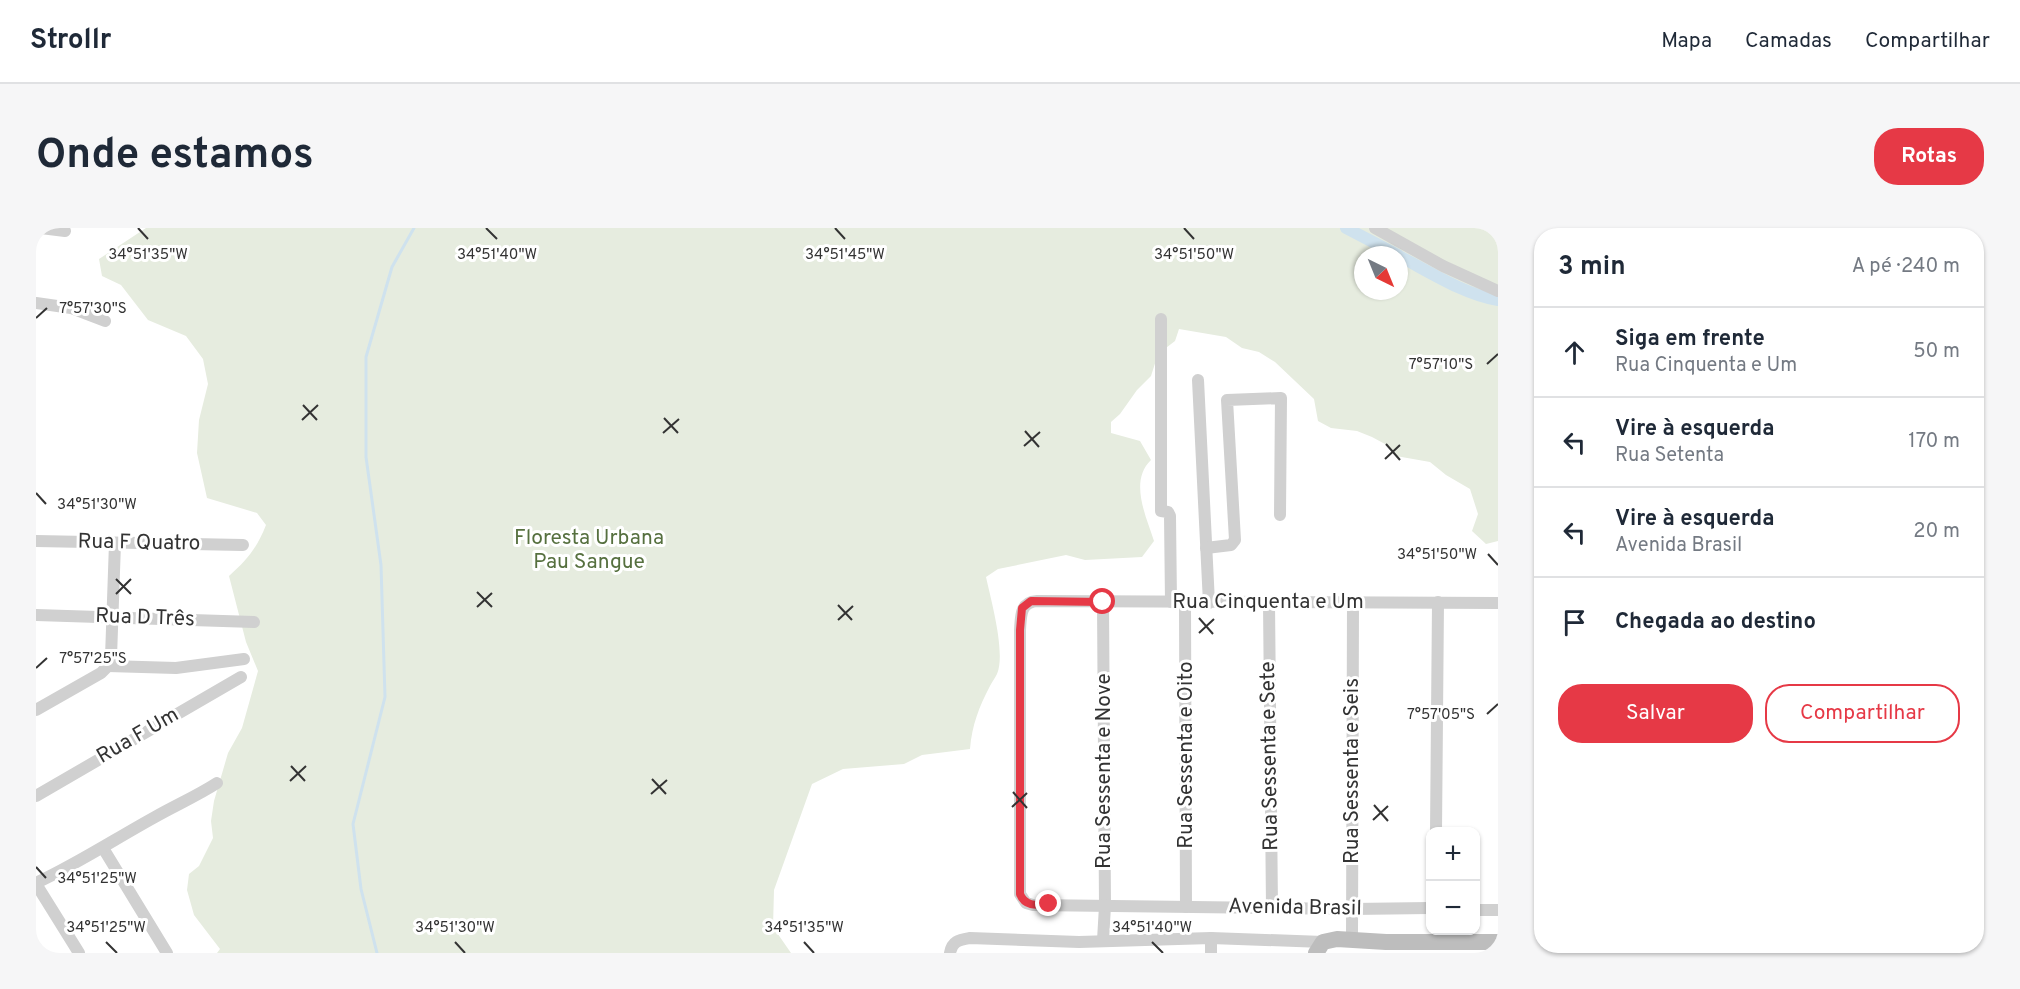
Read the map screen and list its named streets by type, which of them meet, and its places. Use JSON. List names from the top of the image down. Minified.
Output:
{"streets":{"street":["Rua F Quatro","Rua Cinquenta e Um","Rua D Três","Rua F Um","Rua Sessenta e Oito","Rua Sessenta e Sete","Rua Sessenta e Nove","Rua Sessenta e Seis","Avenida Brasil"]},"crossings":[["Rua Cinquenta e Um","Rua Sessenta e Oito"],["Rua Cinquenta e Um","Rua Sessenta e Sete"],["Rua Cinquenta e Um","Rua Sessenta e Nove"],["Rua Cinquenta e Um","Rua Sessenta e Seis"],["Rua Cinquenta e Um","Avenida Brasil"],["Rua Sessenta e Oito","Avenida Brasil"],["Rua Sessenta e Sete","Avenida Brasil"],["Rua Sessenta e Nove","Avenida Brasil"],["Rua Sessenta e Seis","Avenida Brasil"]],"parks":["Floresta Urbana Pau Sangue"],"north":"bottom right","page":{"header":"Strollr","nav":["Mapa","Camadas","Compartilhar"],"buttons":["Rotas",["Salvar","Compartilhar"]],"title":"Onde estamos","heading":["3 min","A pé · 240 m"],"list":[["Siga em frente","Rua Cinquenta e Um","50 m"],["Vire à esquerda","Rua Setenta","170 m"],["Vire à esquerda","Avenida Brasil","20 m"],"Chegada ao destino"],"map_buttons":["+","−"]},"coordinates":["34°51'35\"W","34°51'40\"W","34°51'45\"W","34°51'50\"W","7°57'30\"S","7°57'10\"S","34°51'30\"W","7°57'25\"S","7°57'05\"S","34°51'25\"W"]}
